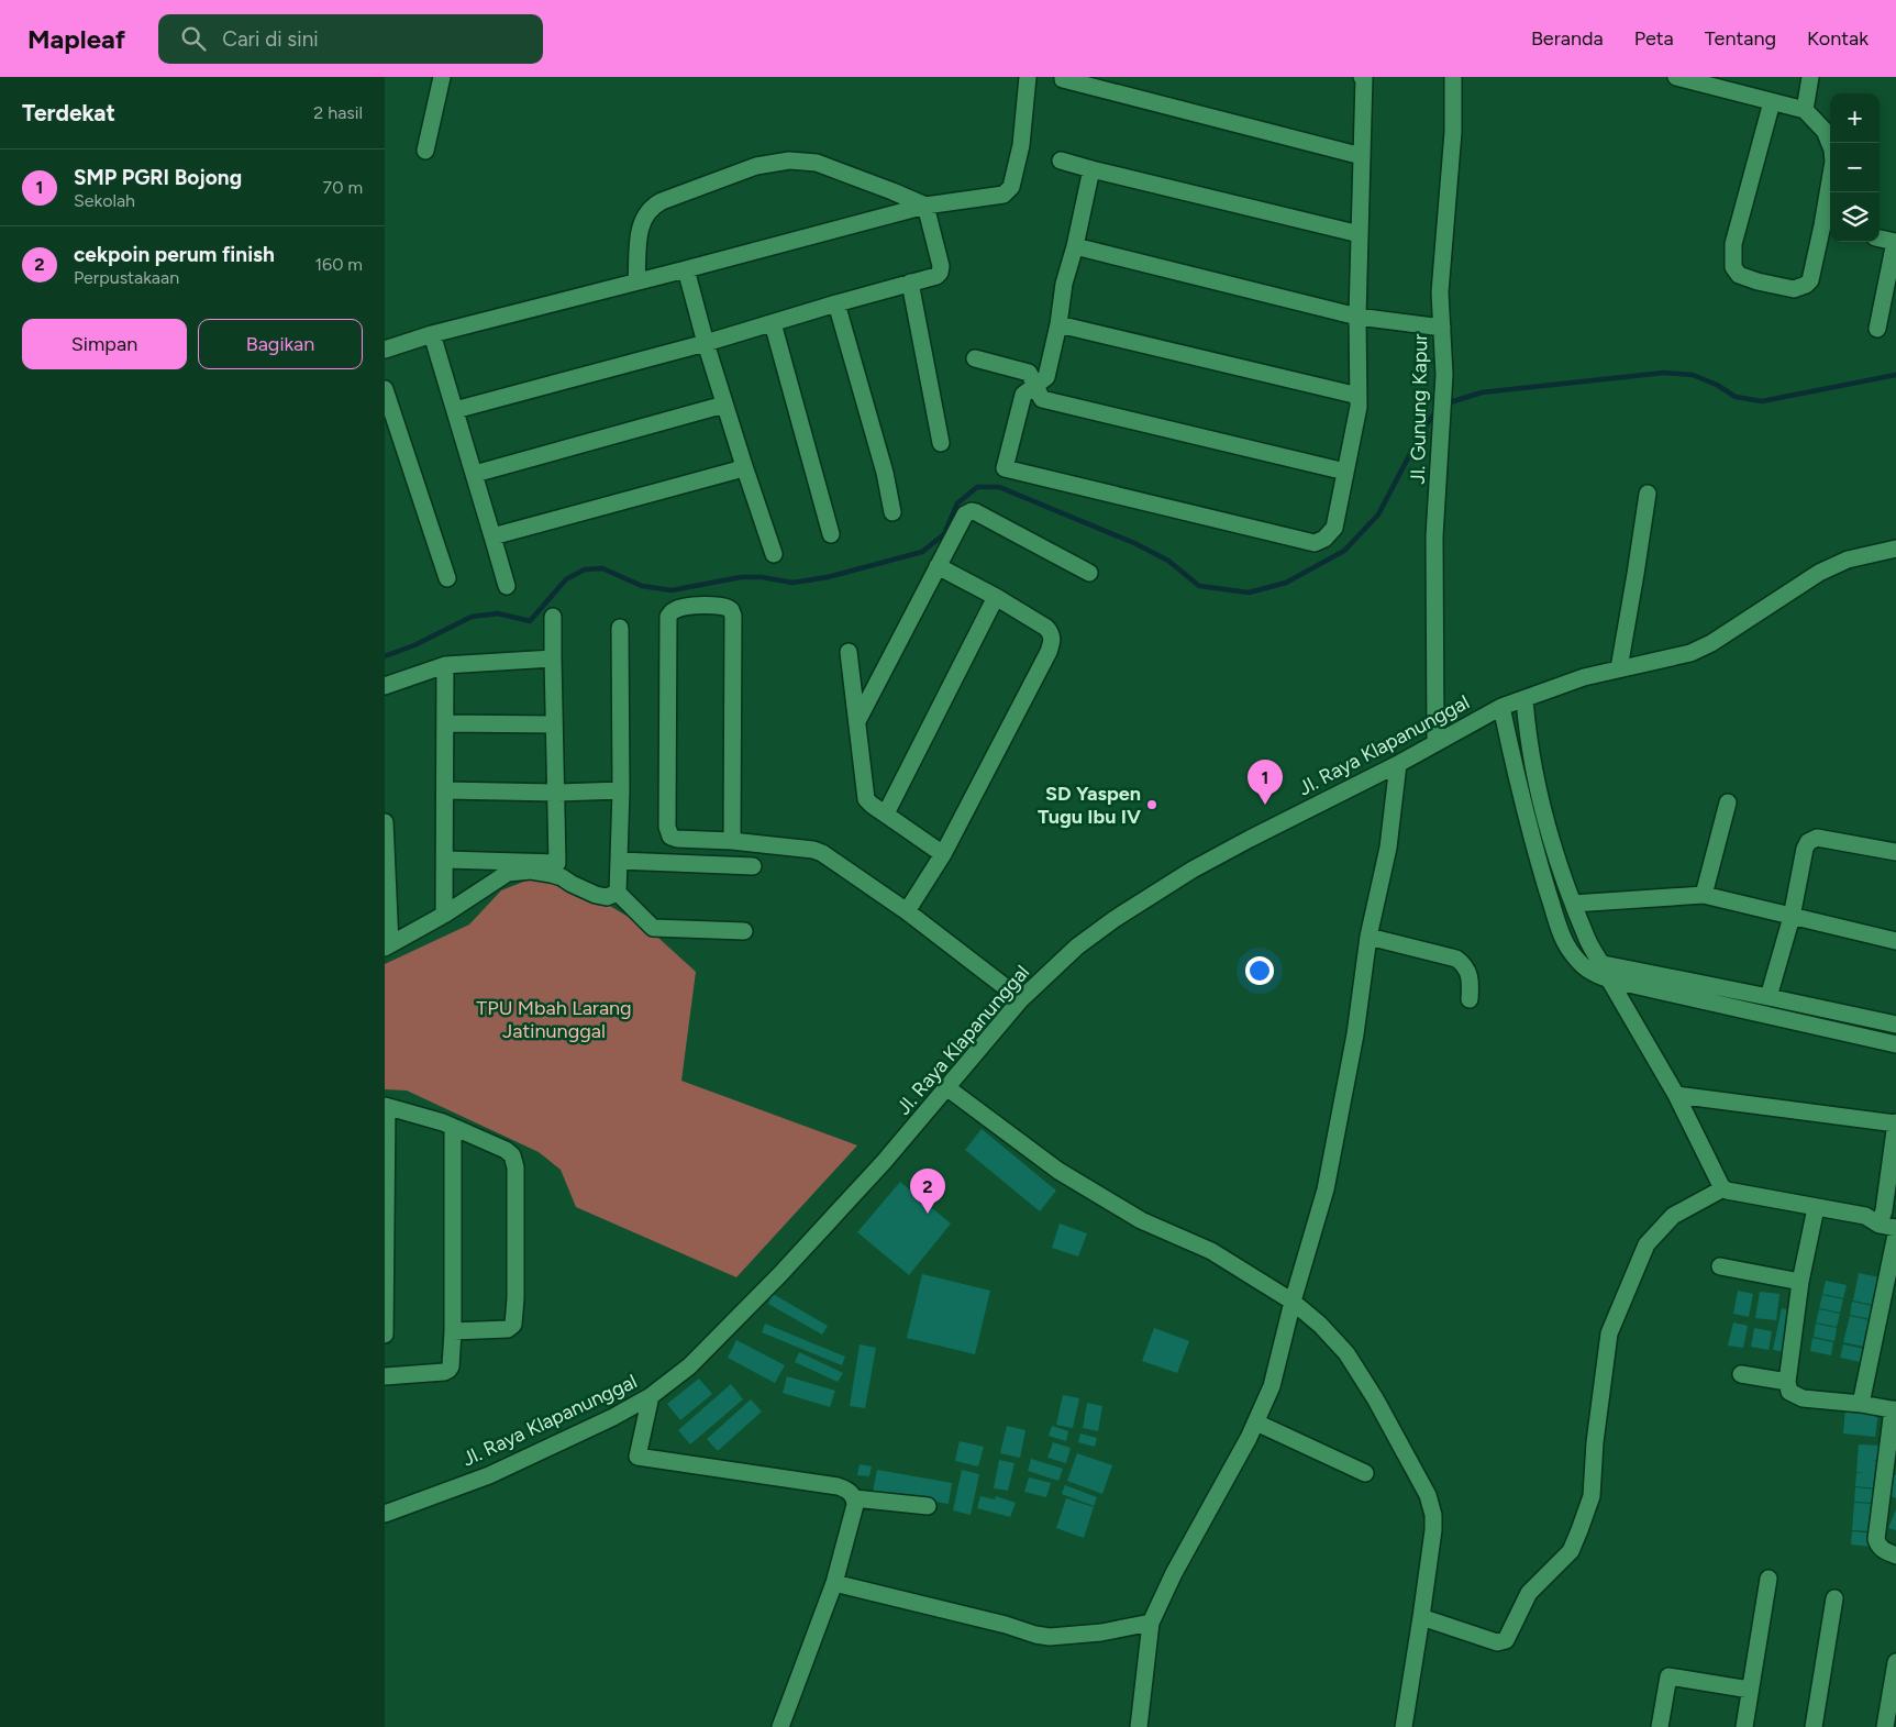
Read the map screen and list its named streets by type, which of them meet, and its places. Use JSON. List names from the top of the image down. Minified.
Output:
{"streets":{"street":["Jl. Gunung Kapur","Jl. Raya Klapanunggal"]},"crossings":[["Jl. Gunung Kapur","Jl. Raya Klapanunggal"]],"parks":["TPU Mbah Larang Jatinunggal"],"places":["SD Yaspen Tugu Ibu IV"],"page":{"header":"Mapleaf","search":"Cari di sini","nav":["Beranda","Peta","Tentang","Kontak"],"heading":["Terdekat","2 hasil"],"map_buttons":["+","−"],"list":[{"mark":"1","name":"SMP PGRI Bojong","note":"Sekolah","value":"70 m"},{"mark":"2","name":"cekpoin perum finish","note":"Perpustakaan","value":"160 m"}],"buttons":["Simpan","Bagikan"],"pins":["1","2"]}}
